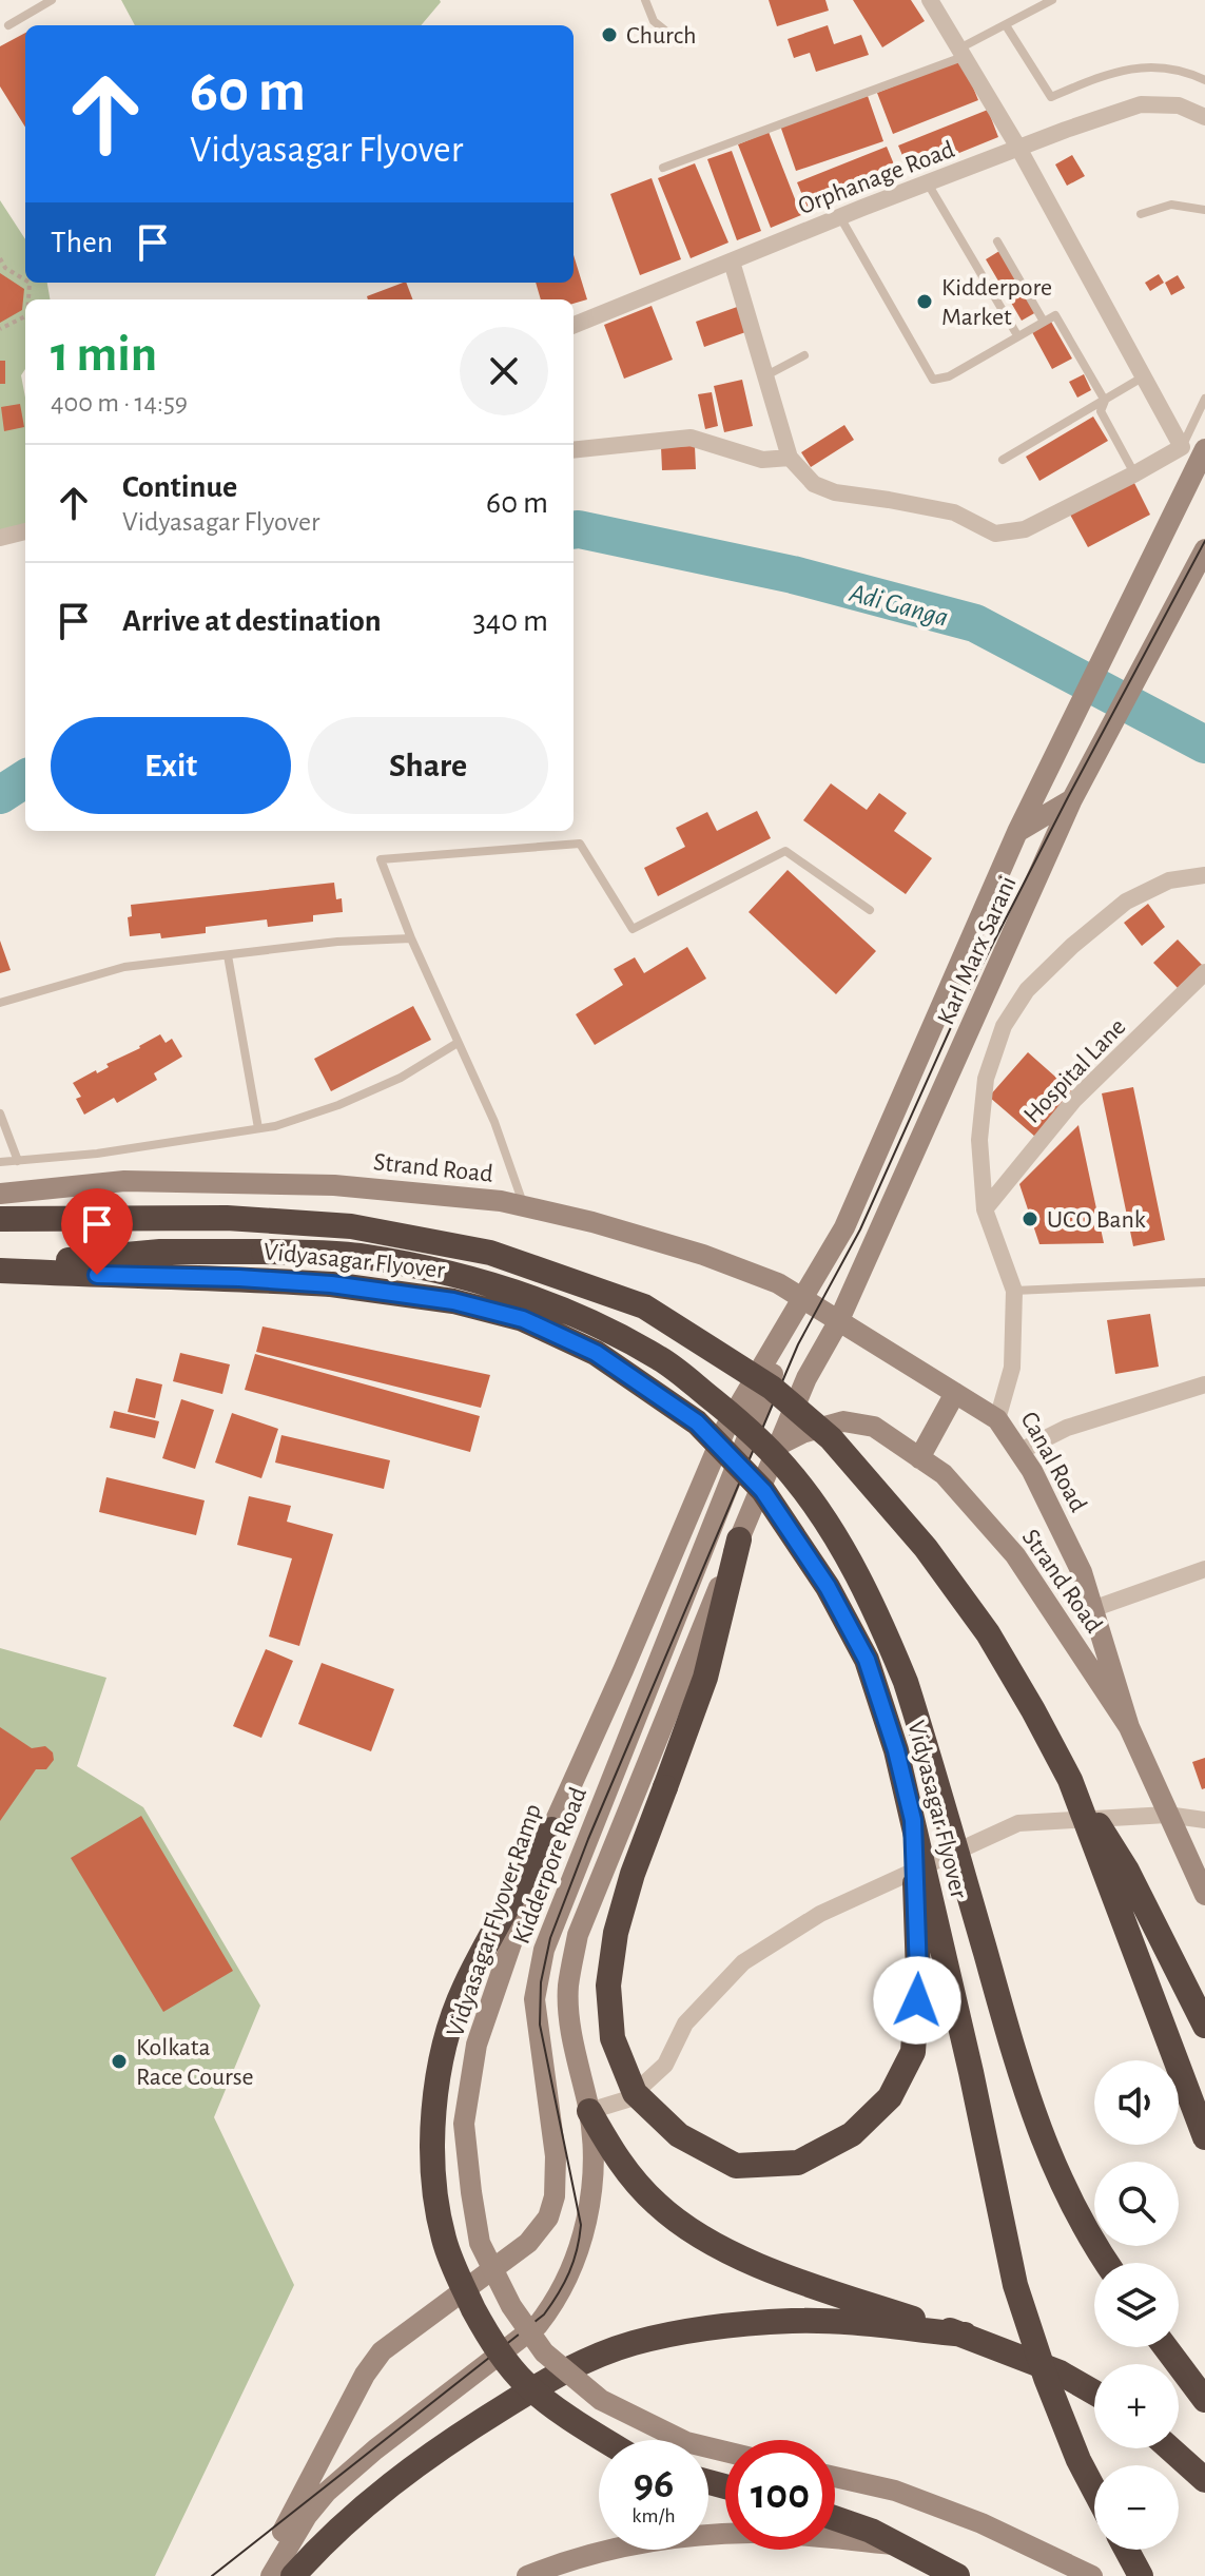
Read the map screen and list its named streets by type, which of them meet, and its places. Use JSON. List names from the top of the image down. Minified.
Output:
{"streets":{"highway":["Vidyasagar Flyover"],"main road":["Karl Marx Sarani","Strand Road","Canal Road","Kidderpore Road","Vidyasagar Flyover Ramp"],"street":["Orphanage Road","Hospital Lane"]},"crossings":[["Karl Marx Sarani","Strand Road"],["Karl Marx Sarani","Kidderpore Road"],["Hospital Lane","Canal Road"],["Strand Road","Canal Road"],["Strand Road","Kidderpore Road"],["Strand Road","Vidyasagar Flyover Ramp"],["Kidderpore Road","Vidyasagar Flyover Ramp"]],"water":["Adi Ganga"],"places":["Church","Kidderpore Market","UCO Bank","Kolkata Race Course"],"page":{"turn":["60 m","Vidyasagar Flyover"],"then":"Then","heading":["1 min","400 m · 14:59"],"list":[{"name":"Continue","note":"Vidyasagar Flyover","value":"60 m"},{"name":"Arrive at destination","value":"340 m"}],"buttons":["Exit","Share"],"map_buttons":["+","−"],"speed":"96 km/h","limit":"100"}}
